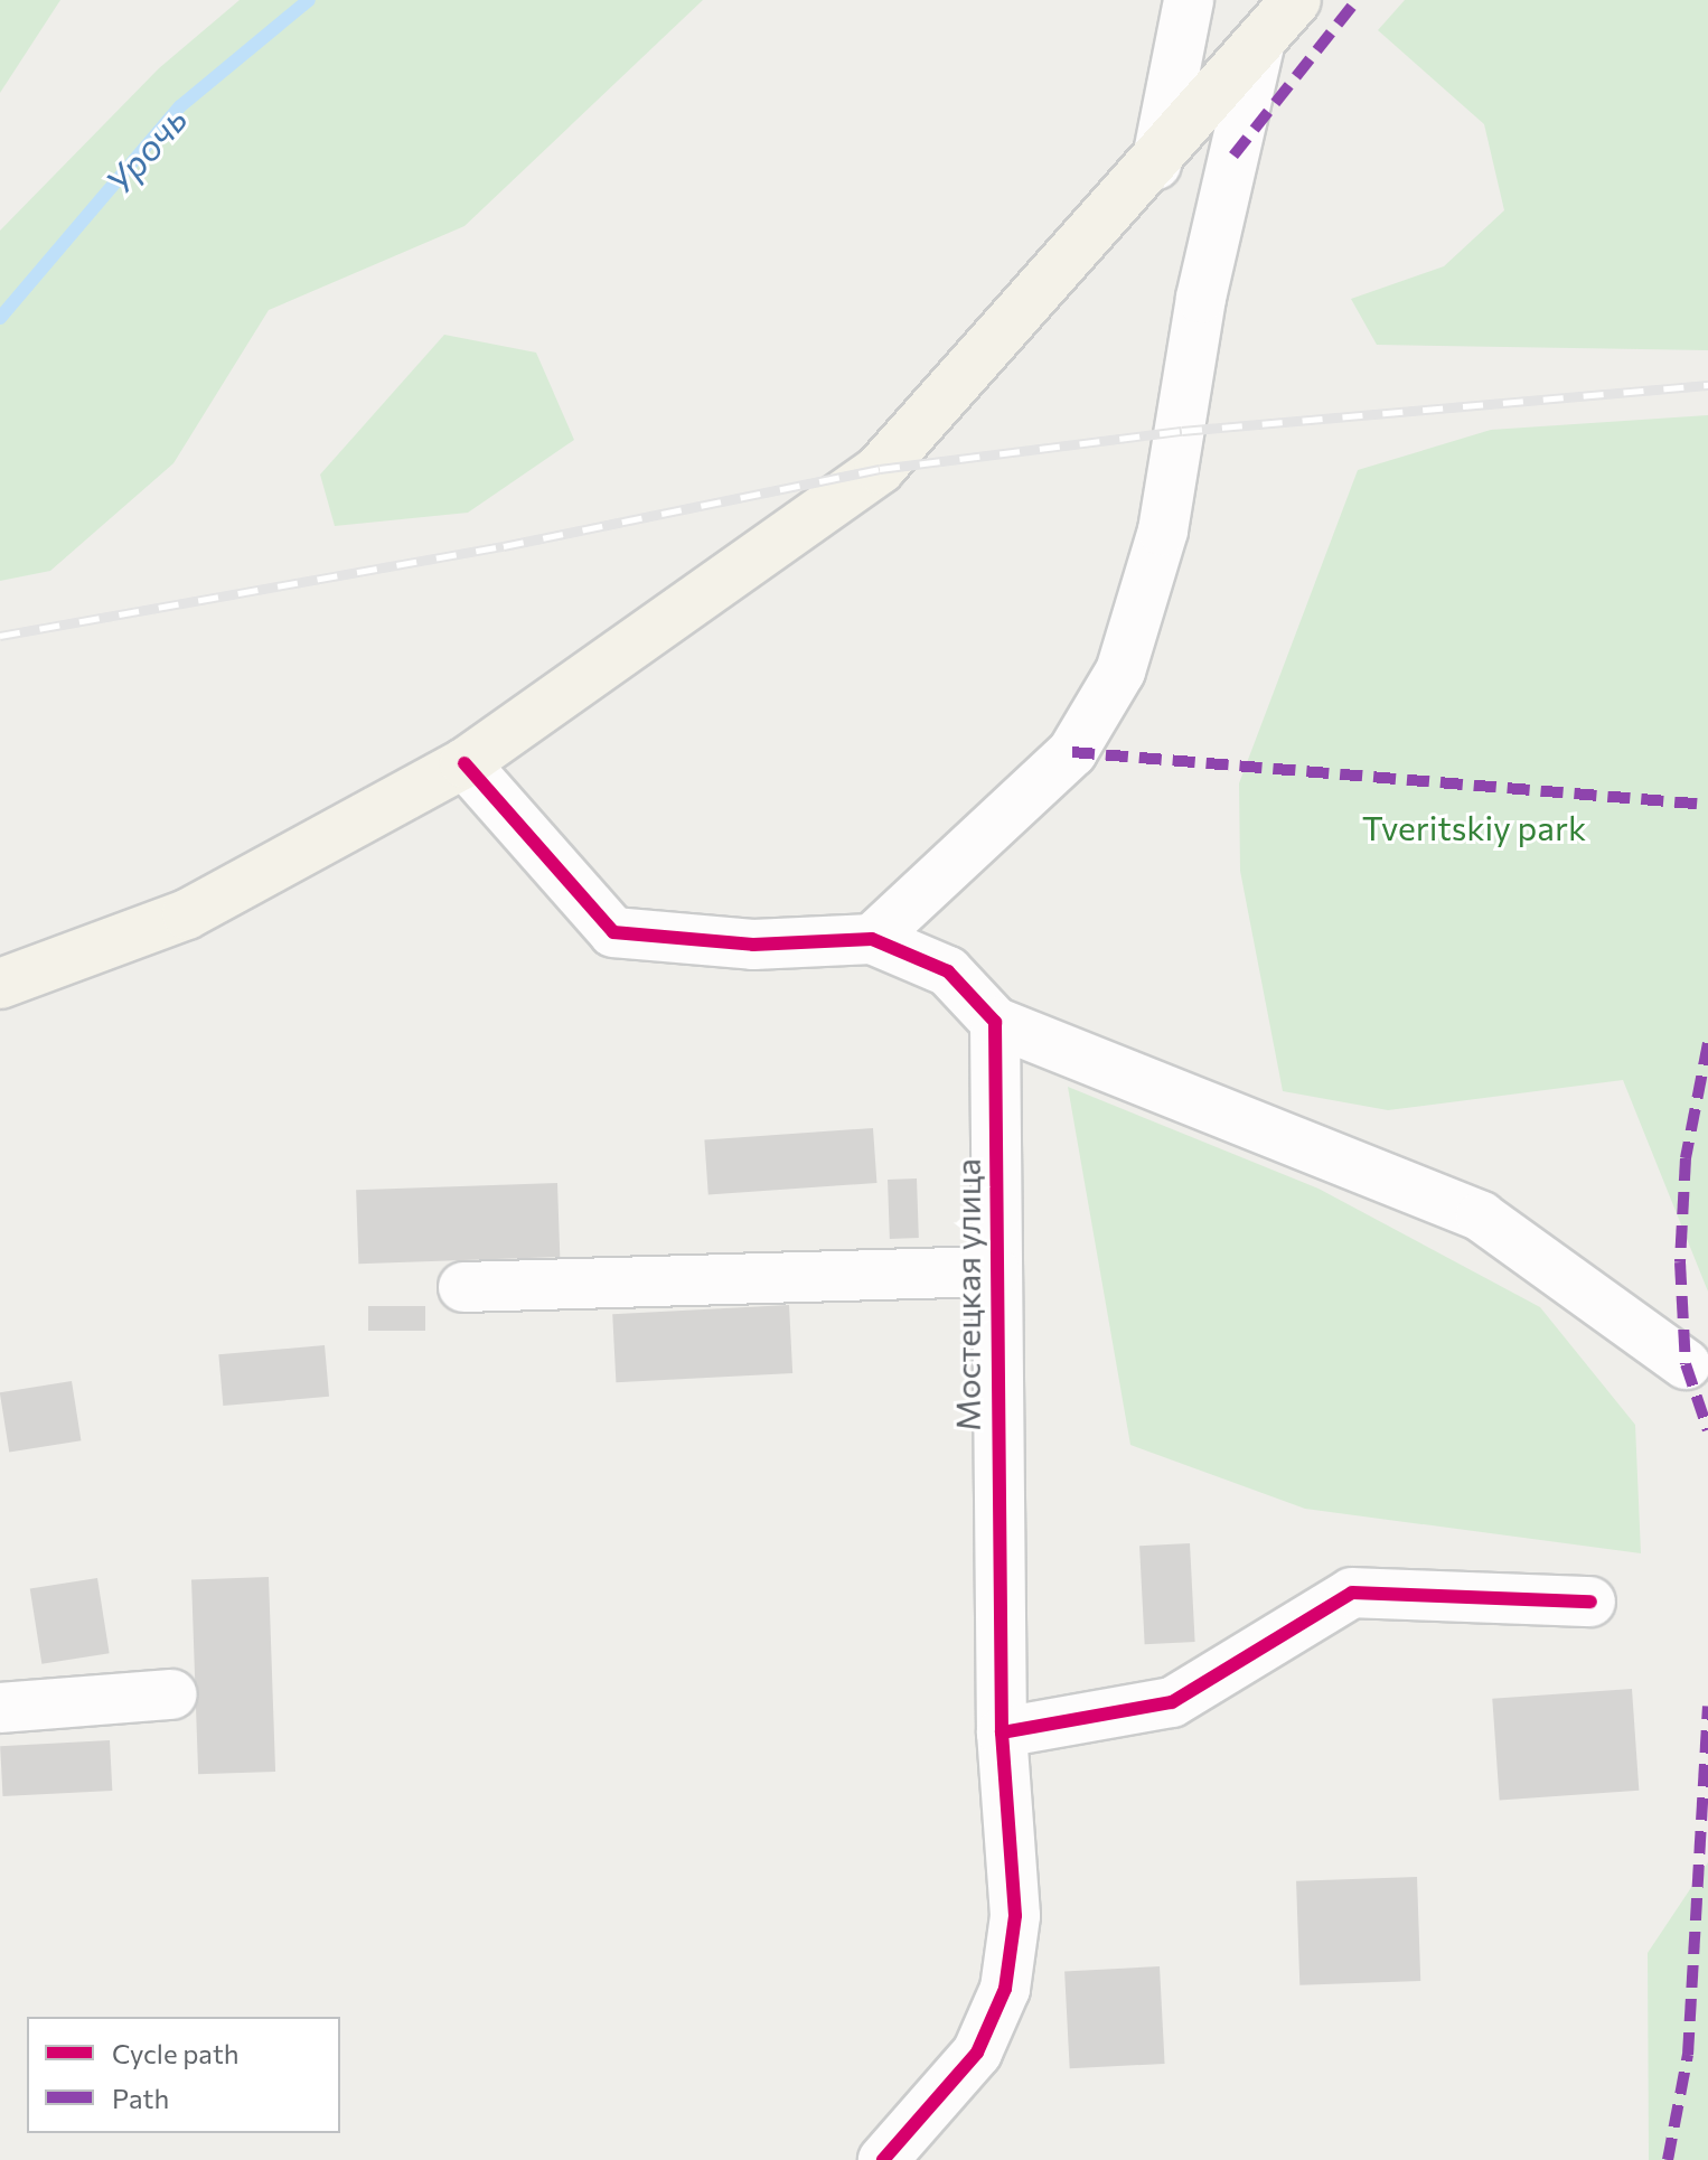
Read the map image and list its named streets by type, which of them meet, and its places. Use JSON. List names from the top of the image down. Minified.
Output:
{"streets":{"street":["Мостецкая улица"]},"water":["Урочь"],"parks":["Tveritskiy park"],"legend":["Cycle path","Path"]}
